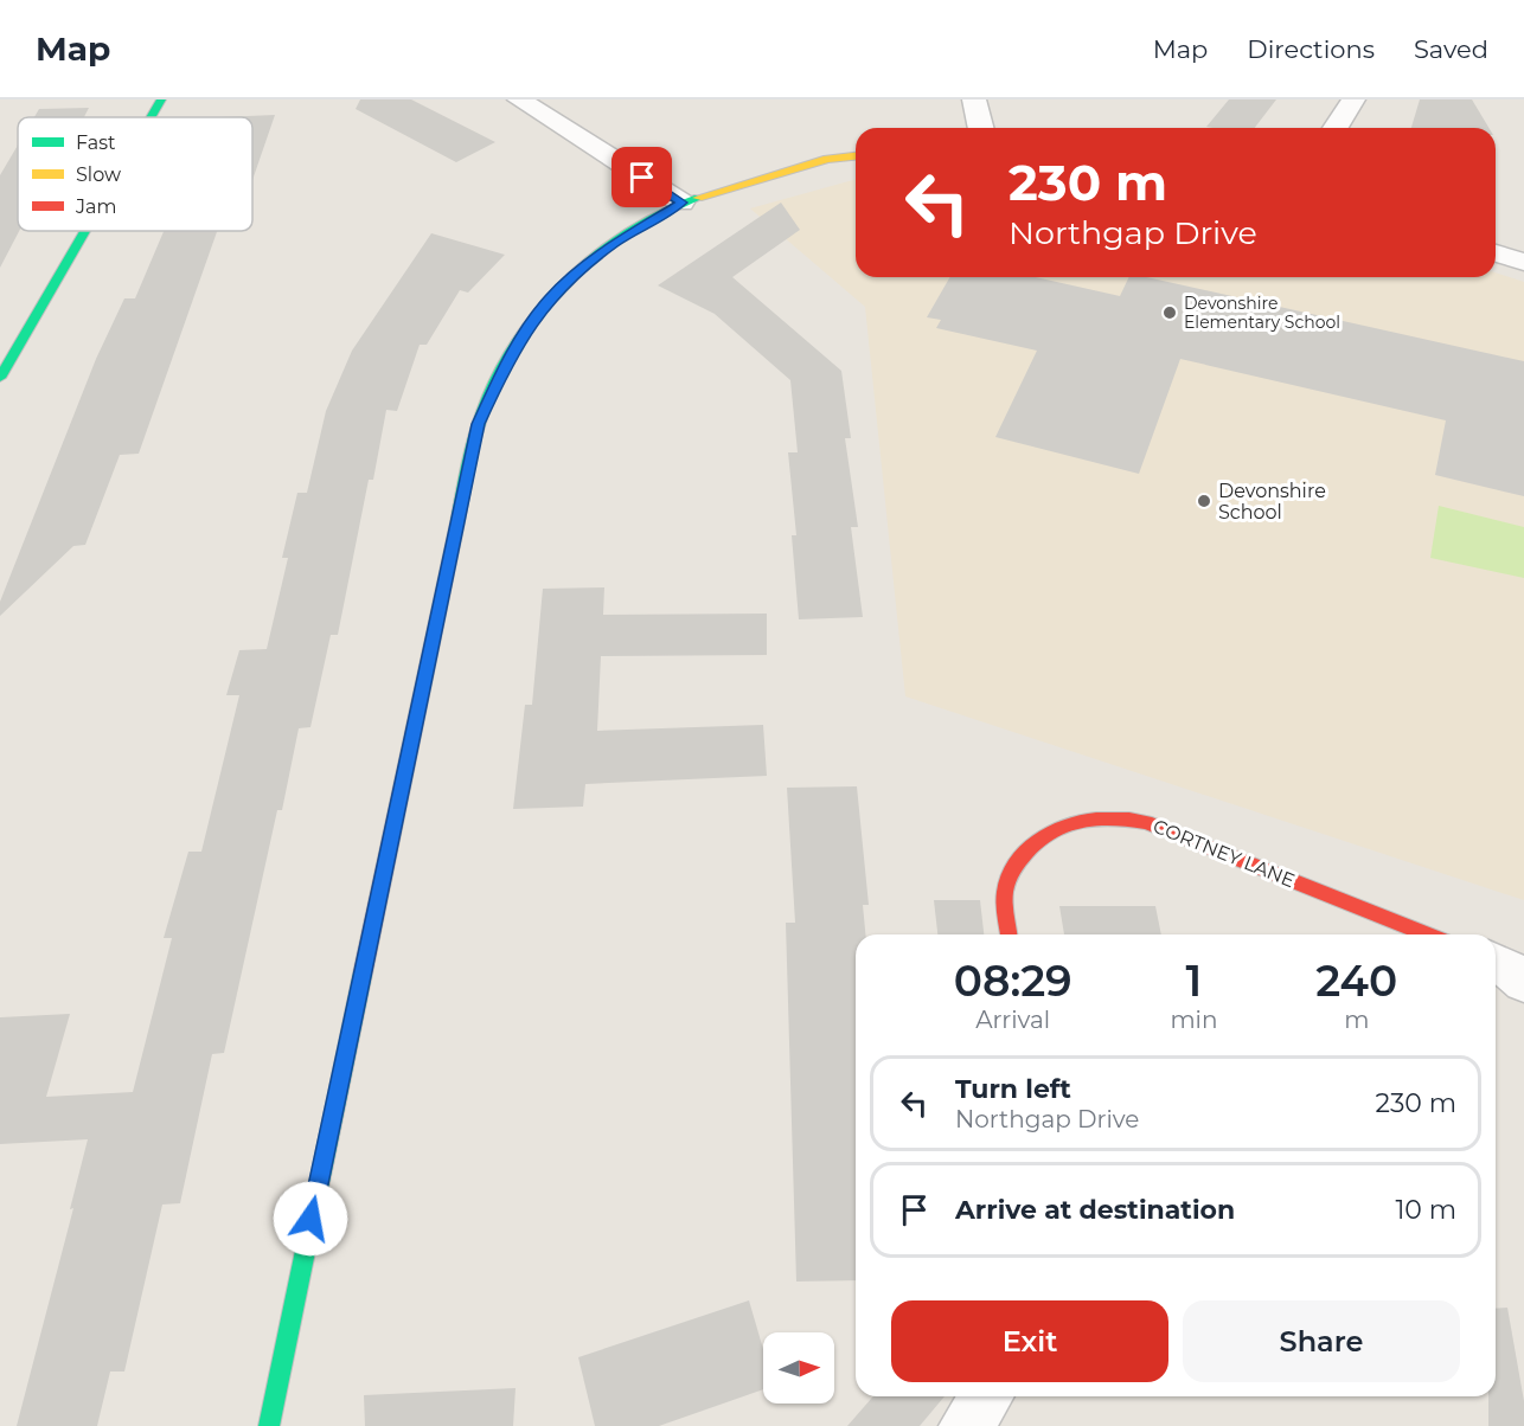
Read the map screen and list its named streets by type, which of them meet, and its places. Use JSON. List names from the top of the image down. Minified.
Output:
{"streets":{"street":["CORTNEY LANE"]},"places":["Devonshire Elementary School","Devonshire School"],"legend":["Fast","Slow","Jam"],"north":"right","page":{"header":"Map","nav":["Map","Directions","Saved"],"turn":["230 m","Northgap Drive"],"eta":["08:29","Arrival","1","min","240","m"],"list":[{"name":"Turn left","note":"Northgap Drive","value":"230 m"},{"name":"Arrive at destination","value":"10 m"}],"buttons":["Exit","Share"]}}
